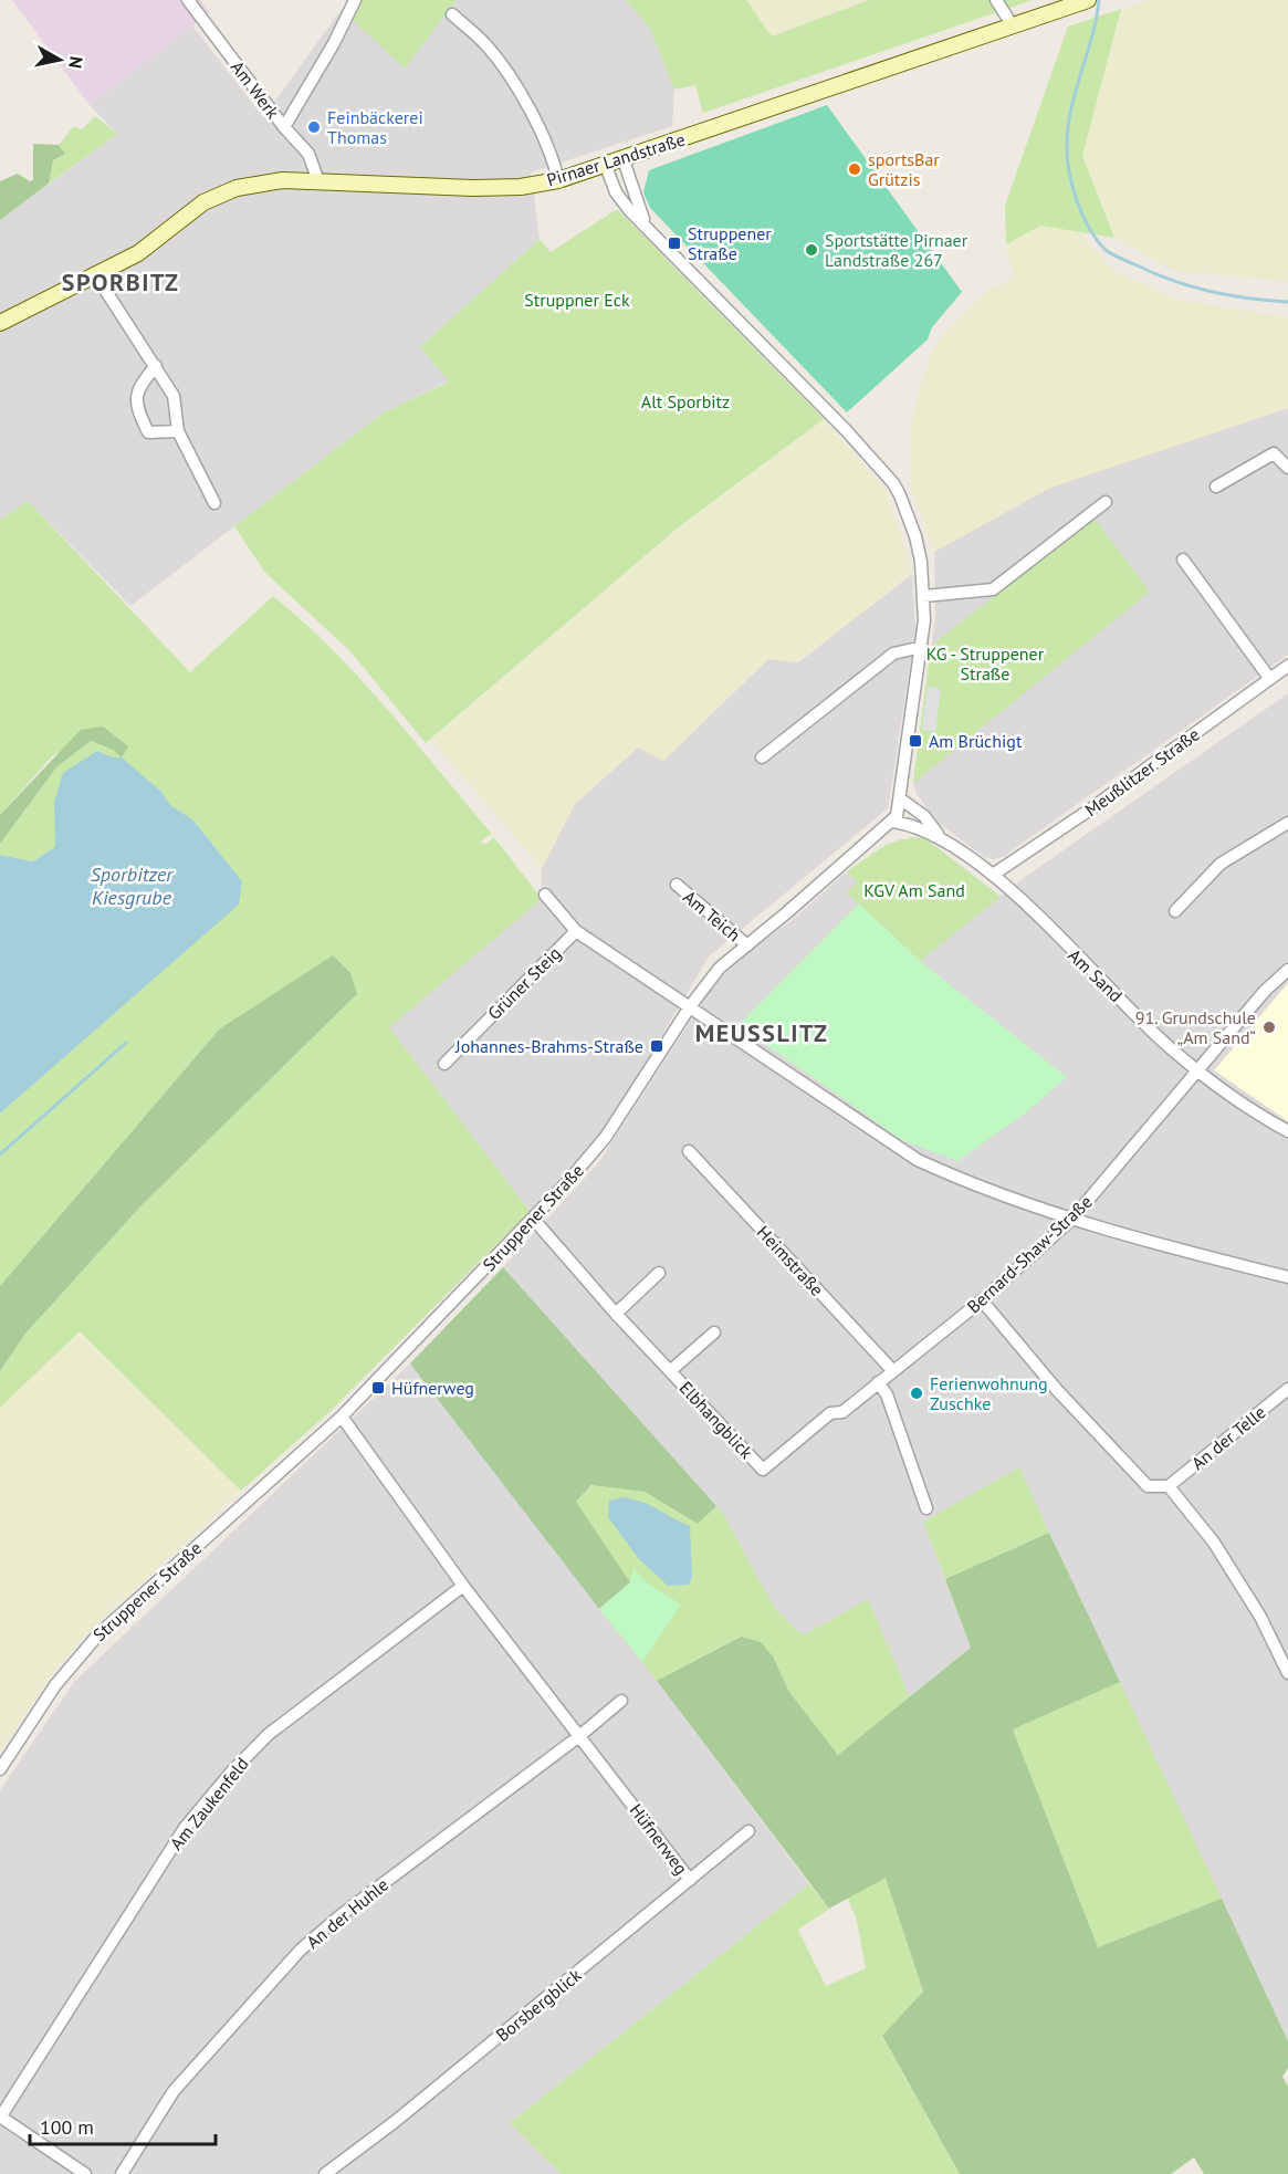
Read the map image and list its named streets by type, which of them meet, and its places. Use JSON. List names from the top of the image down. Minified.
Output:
{"streets":{"street":["Am Werk","Pirnaer Landstraße","Meußlitzer Straße","Am Teich","Am Sand","Grüner Steig","Struppener Straße","Bernard-Shaw-Straße","Heimstraße","Elbhangblick","An der Telle","Am Zaukenfeld","Hüfnerweg","An der Huhle","Borsbergblick"]},"crossings":[["Am Werk","Pirnaer Landstraße"],["Meußlitzer Straße","Am Sand"],["Am Teich","Struppener Straße"],["Am Sand","Struppener Straße"],["Am Sand","Bernard-Shaw-Straße"],["Struppener Straße","Elbhangblick"],["Struppener Straße","Hüfnerweg"],["Bernard-Shaw-Straße","Heimstraße"],["Bernard-Shaw-Straße","Elbhangblick"],["Am Zaukenfeld","Hüfnerweg"],["Hüfnerweg","An der Huhle"],["Hüfnerweg","Borsbergblick"]],"districts":["SPORBITZ","MEUSSLITZ"],"water":["Sporbitzer Kiesgrube"],"parks":["Struppner Eck","Alt Sporbitz","KG - Struppener Straße","KGV Am Sand"],"places":{"other":["Feinbäckerei Thomas","sportsBar Grützis","Sportstätte Pirnaer Landstraße 267","91. Grundschule „Am Sand“","Ferienwohnung Zuschke"],"transit":["Struppener Straße","Am Brüchigt","Johannes-Brahms-Straße","Hüfnerweg"]},"scale_bar":"100 m","north":"right"}
